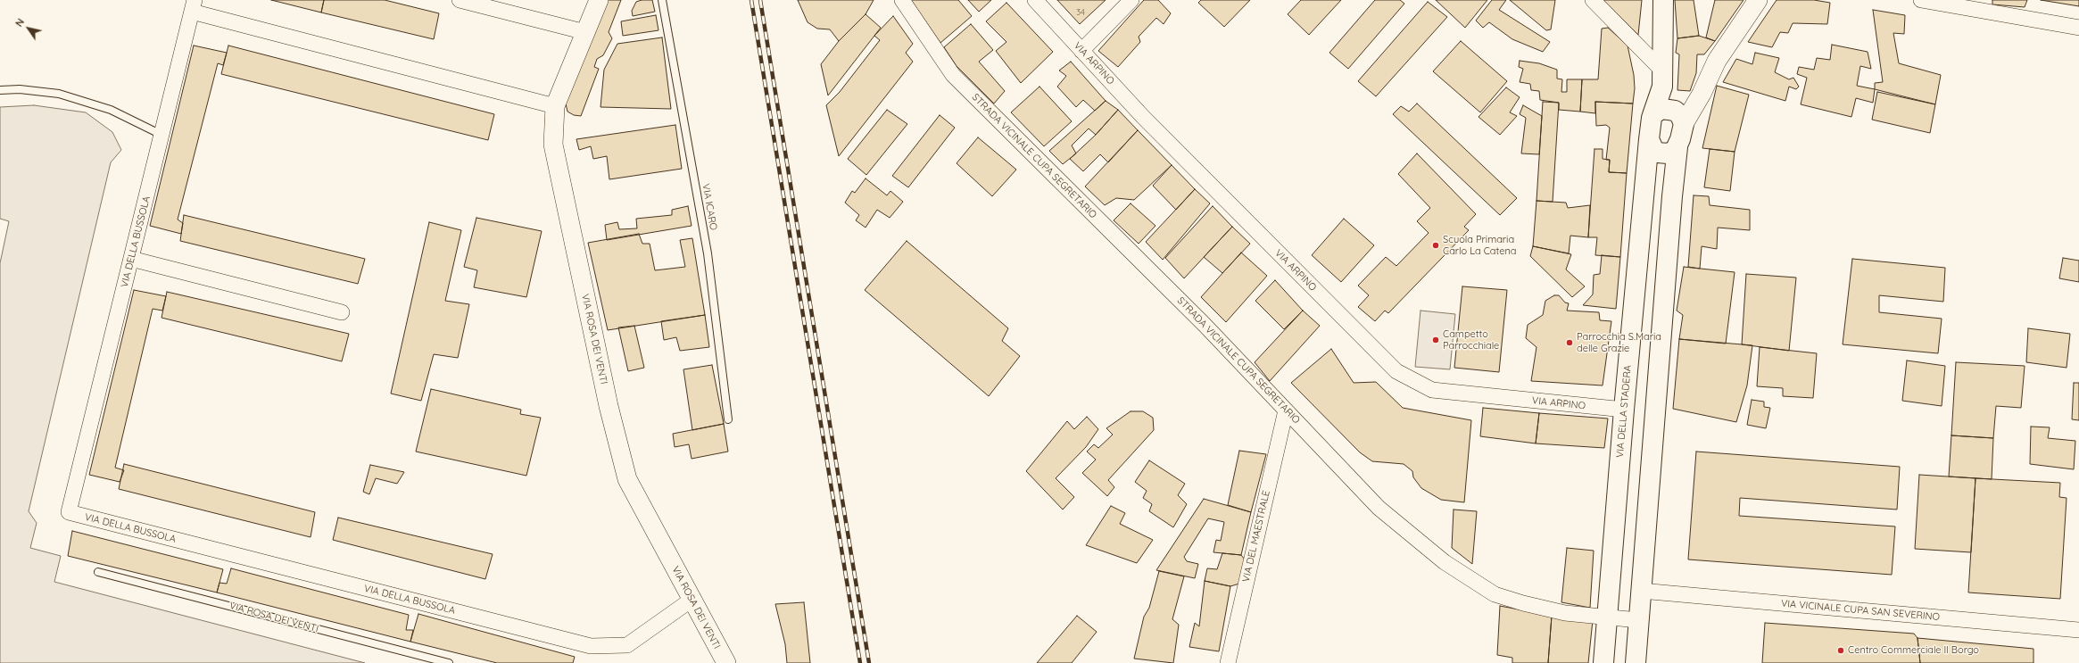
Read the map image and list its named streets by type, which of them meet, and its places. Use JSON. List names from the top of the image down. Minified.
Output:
{"streets":{"main road":["VIA DELLA STADERA"],"street":["VIA ARPINO","STRADA VICINALE CUPA SEGRETARIO","VIA DELLA BUSSOLA","VIA ROSA DEI VENTI","VIA DEL MAESTRALE","VIA VICINALE CUPA SAN SEVERINO"],"lane":["VIA ICARO"]},"crossings":[["VIA ARPINO","VIA DELLA STADERA"],["STRADA VICINALE CUPA SEGRETARIO","VIA DELLA STADERA"],["STRADA VICINALE CUPA SEGRETARIO","VIA DEL MAESTRALE"],["VIA DELLA BUSSOLA","VIA ROSA DEI VENTI"]],"places":["Scuola Primaria Carlo La Catena","Campetto Parrocchiale","Parrocchia S.Maria delle Grazie","Centro Commerciale Il Borgo"],"house_numbers":["34"],"north":"top left"}
